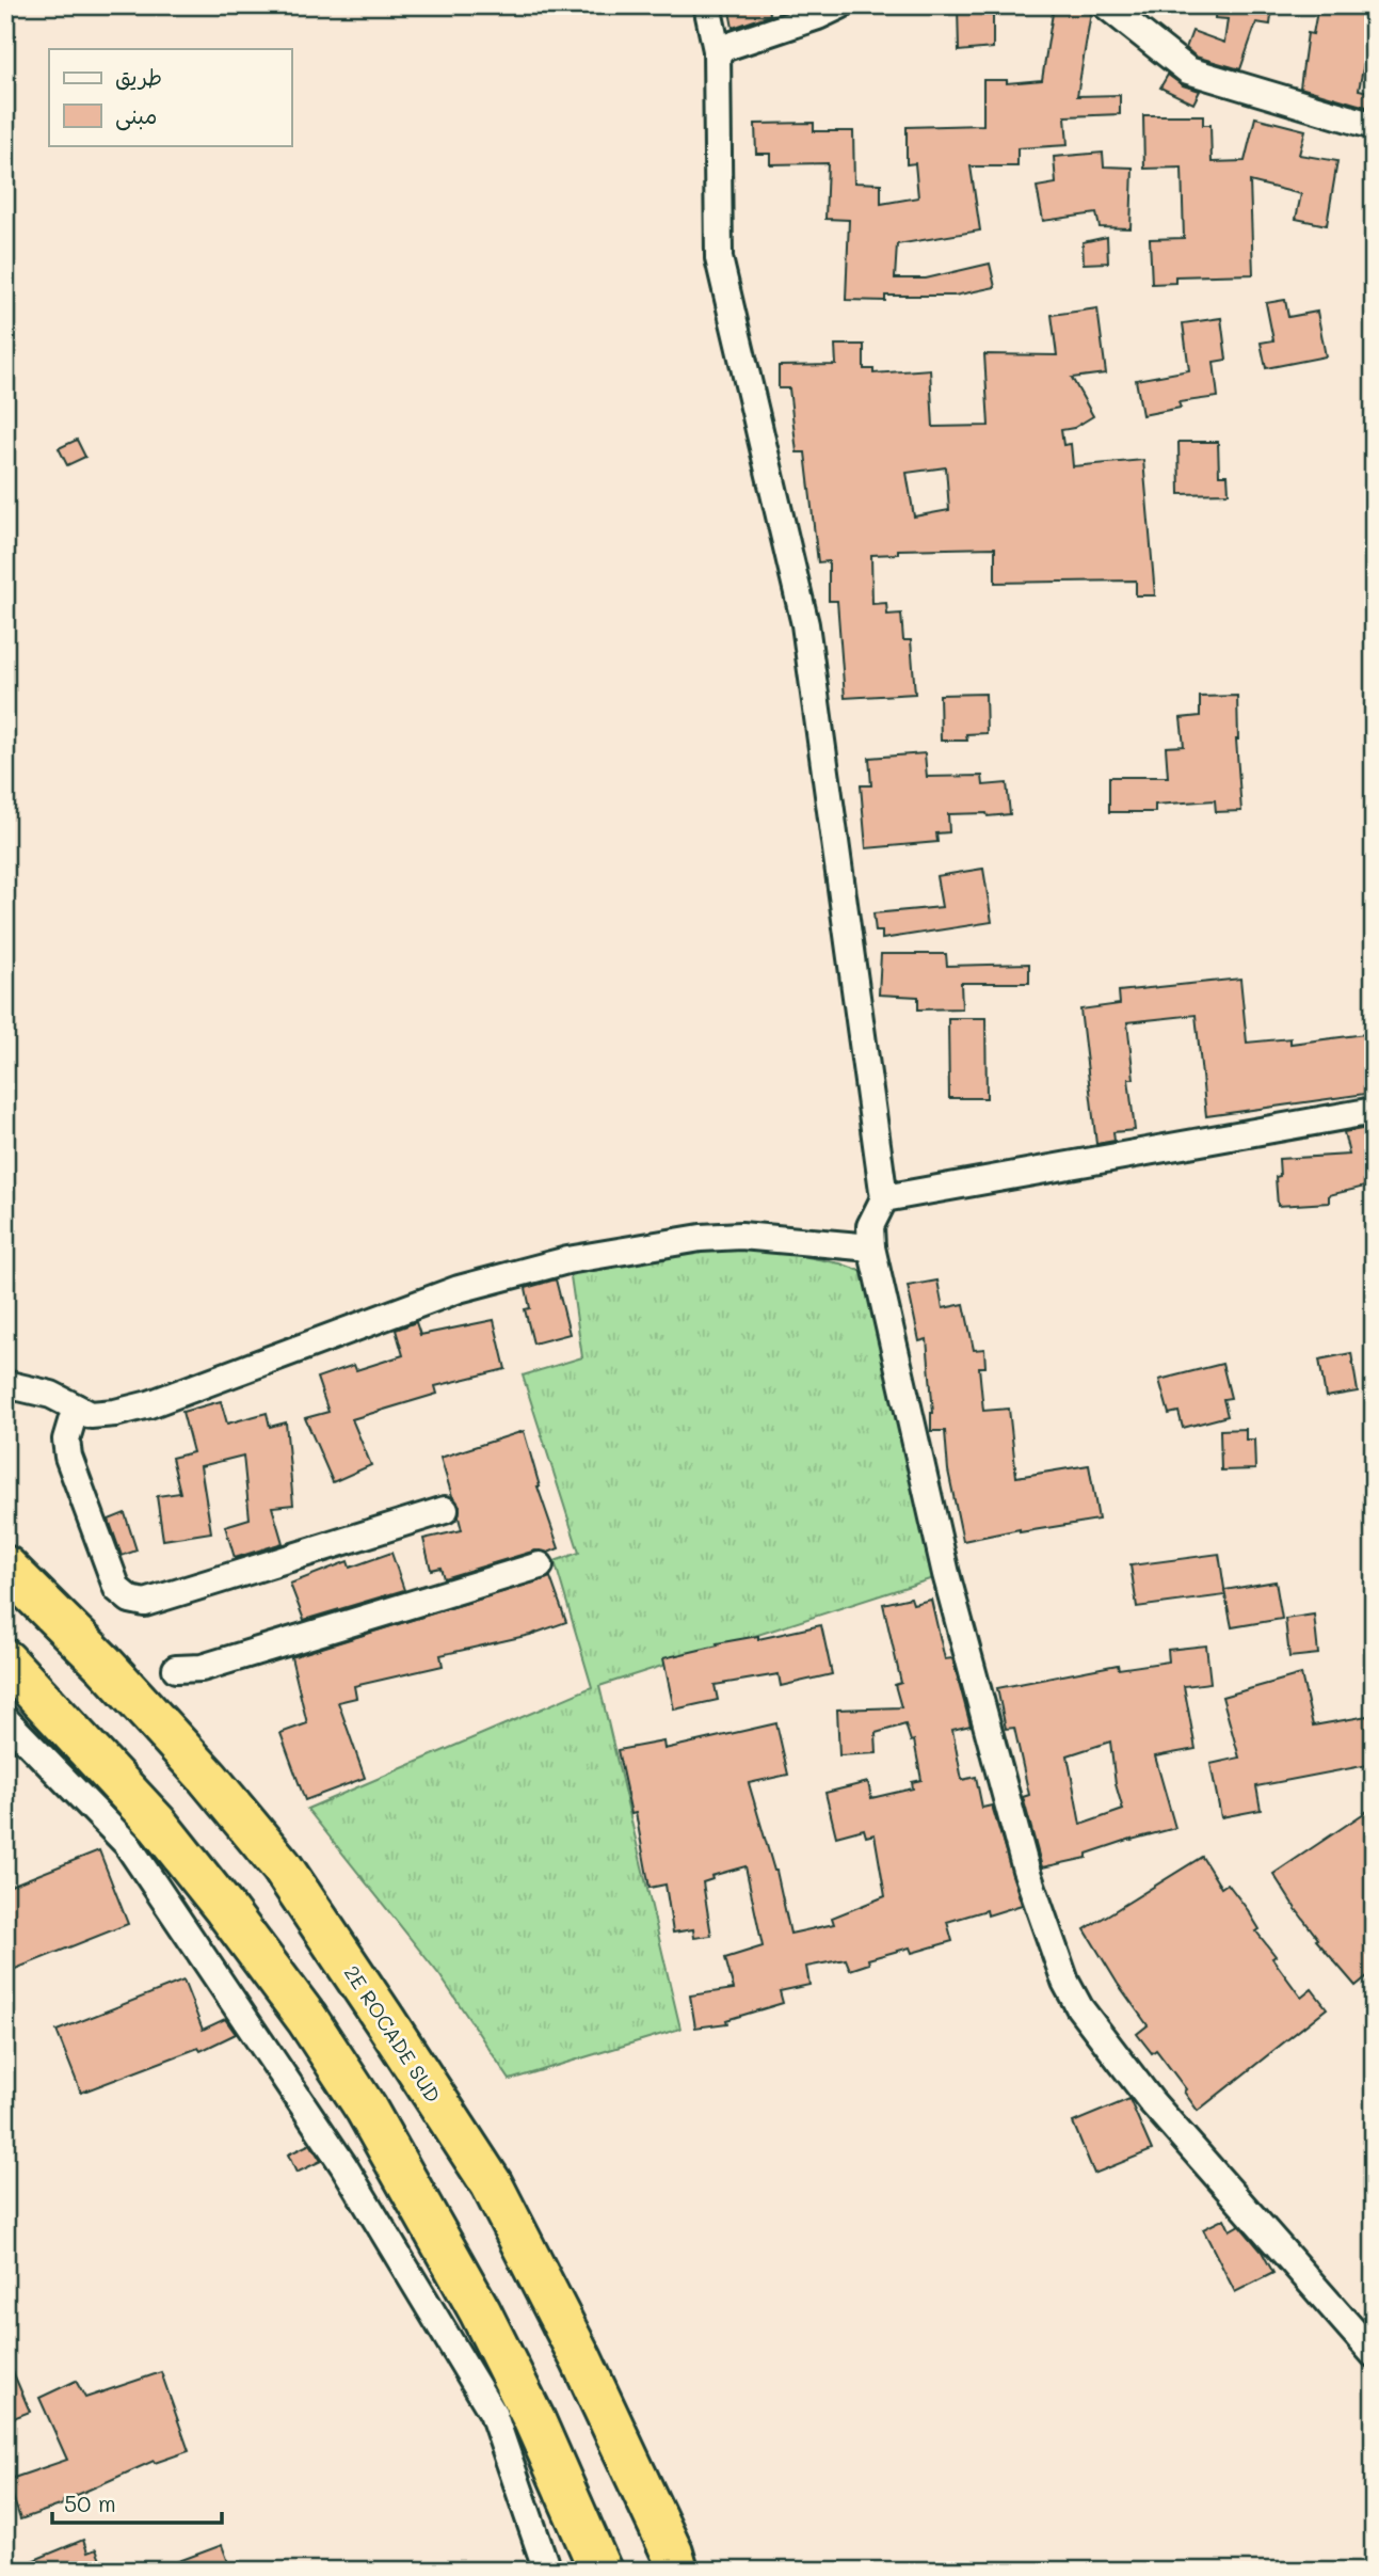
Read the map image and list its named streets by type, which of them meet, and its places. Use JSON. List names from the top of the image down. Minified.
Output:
{"streets":{"highway":["2E ROCADE SUD"]},"legend":["طريق","مبنى"],"scale_bar":"50 m"}
